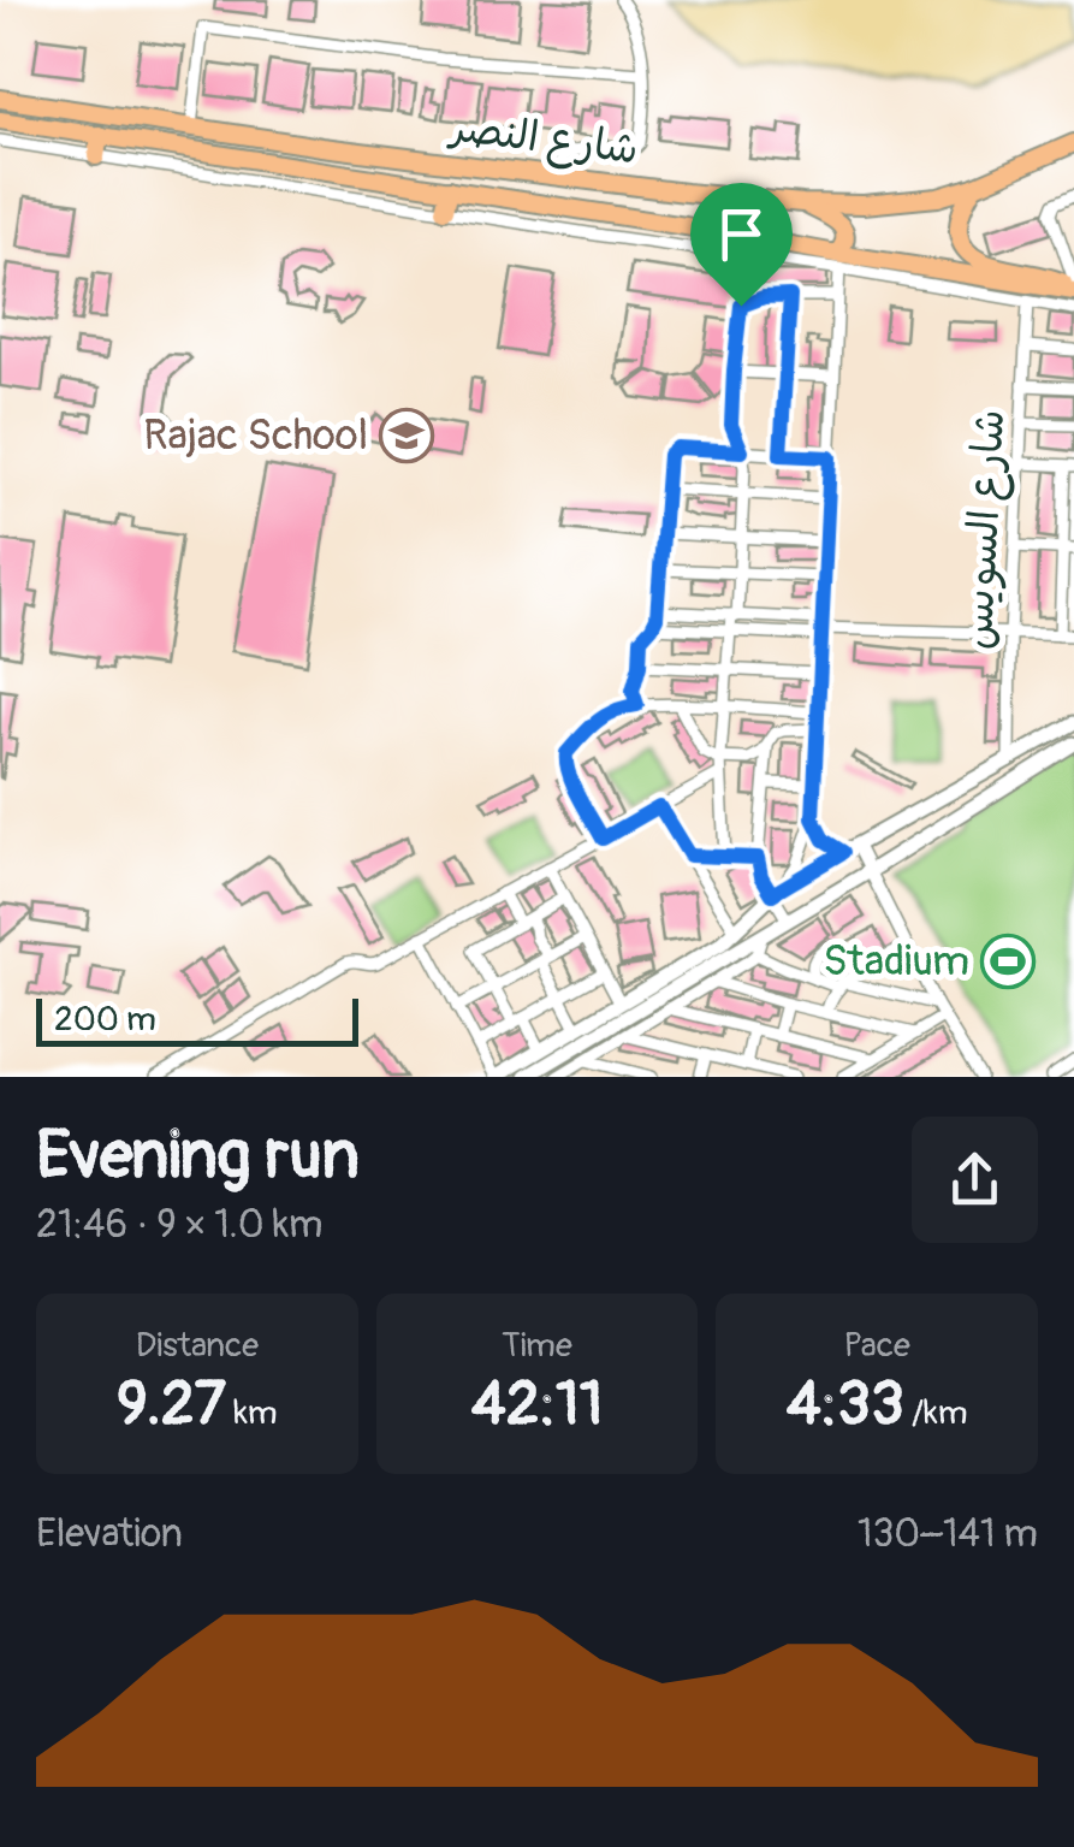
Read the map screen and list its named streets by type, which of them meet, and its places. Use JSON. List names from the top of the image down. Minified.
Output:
{"streets":{"main road":["شارع النصر"],"street":["شارع السويس"]},"places":{"school or university":["Rajac School"],"sports":["Stadium"]},"scale_bar":"200 m","page":{"scale":"200 m","heading":["Evening run","21:46 · 9 × 1.0 km"],"stats":[["Distance","9.27 km"],["Time","42:11"],["Pace","4:33 /km"]],"chart":["Elevation","130–141 m"]}}
